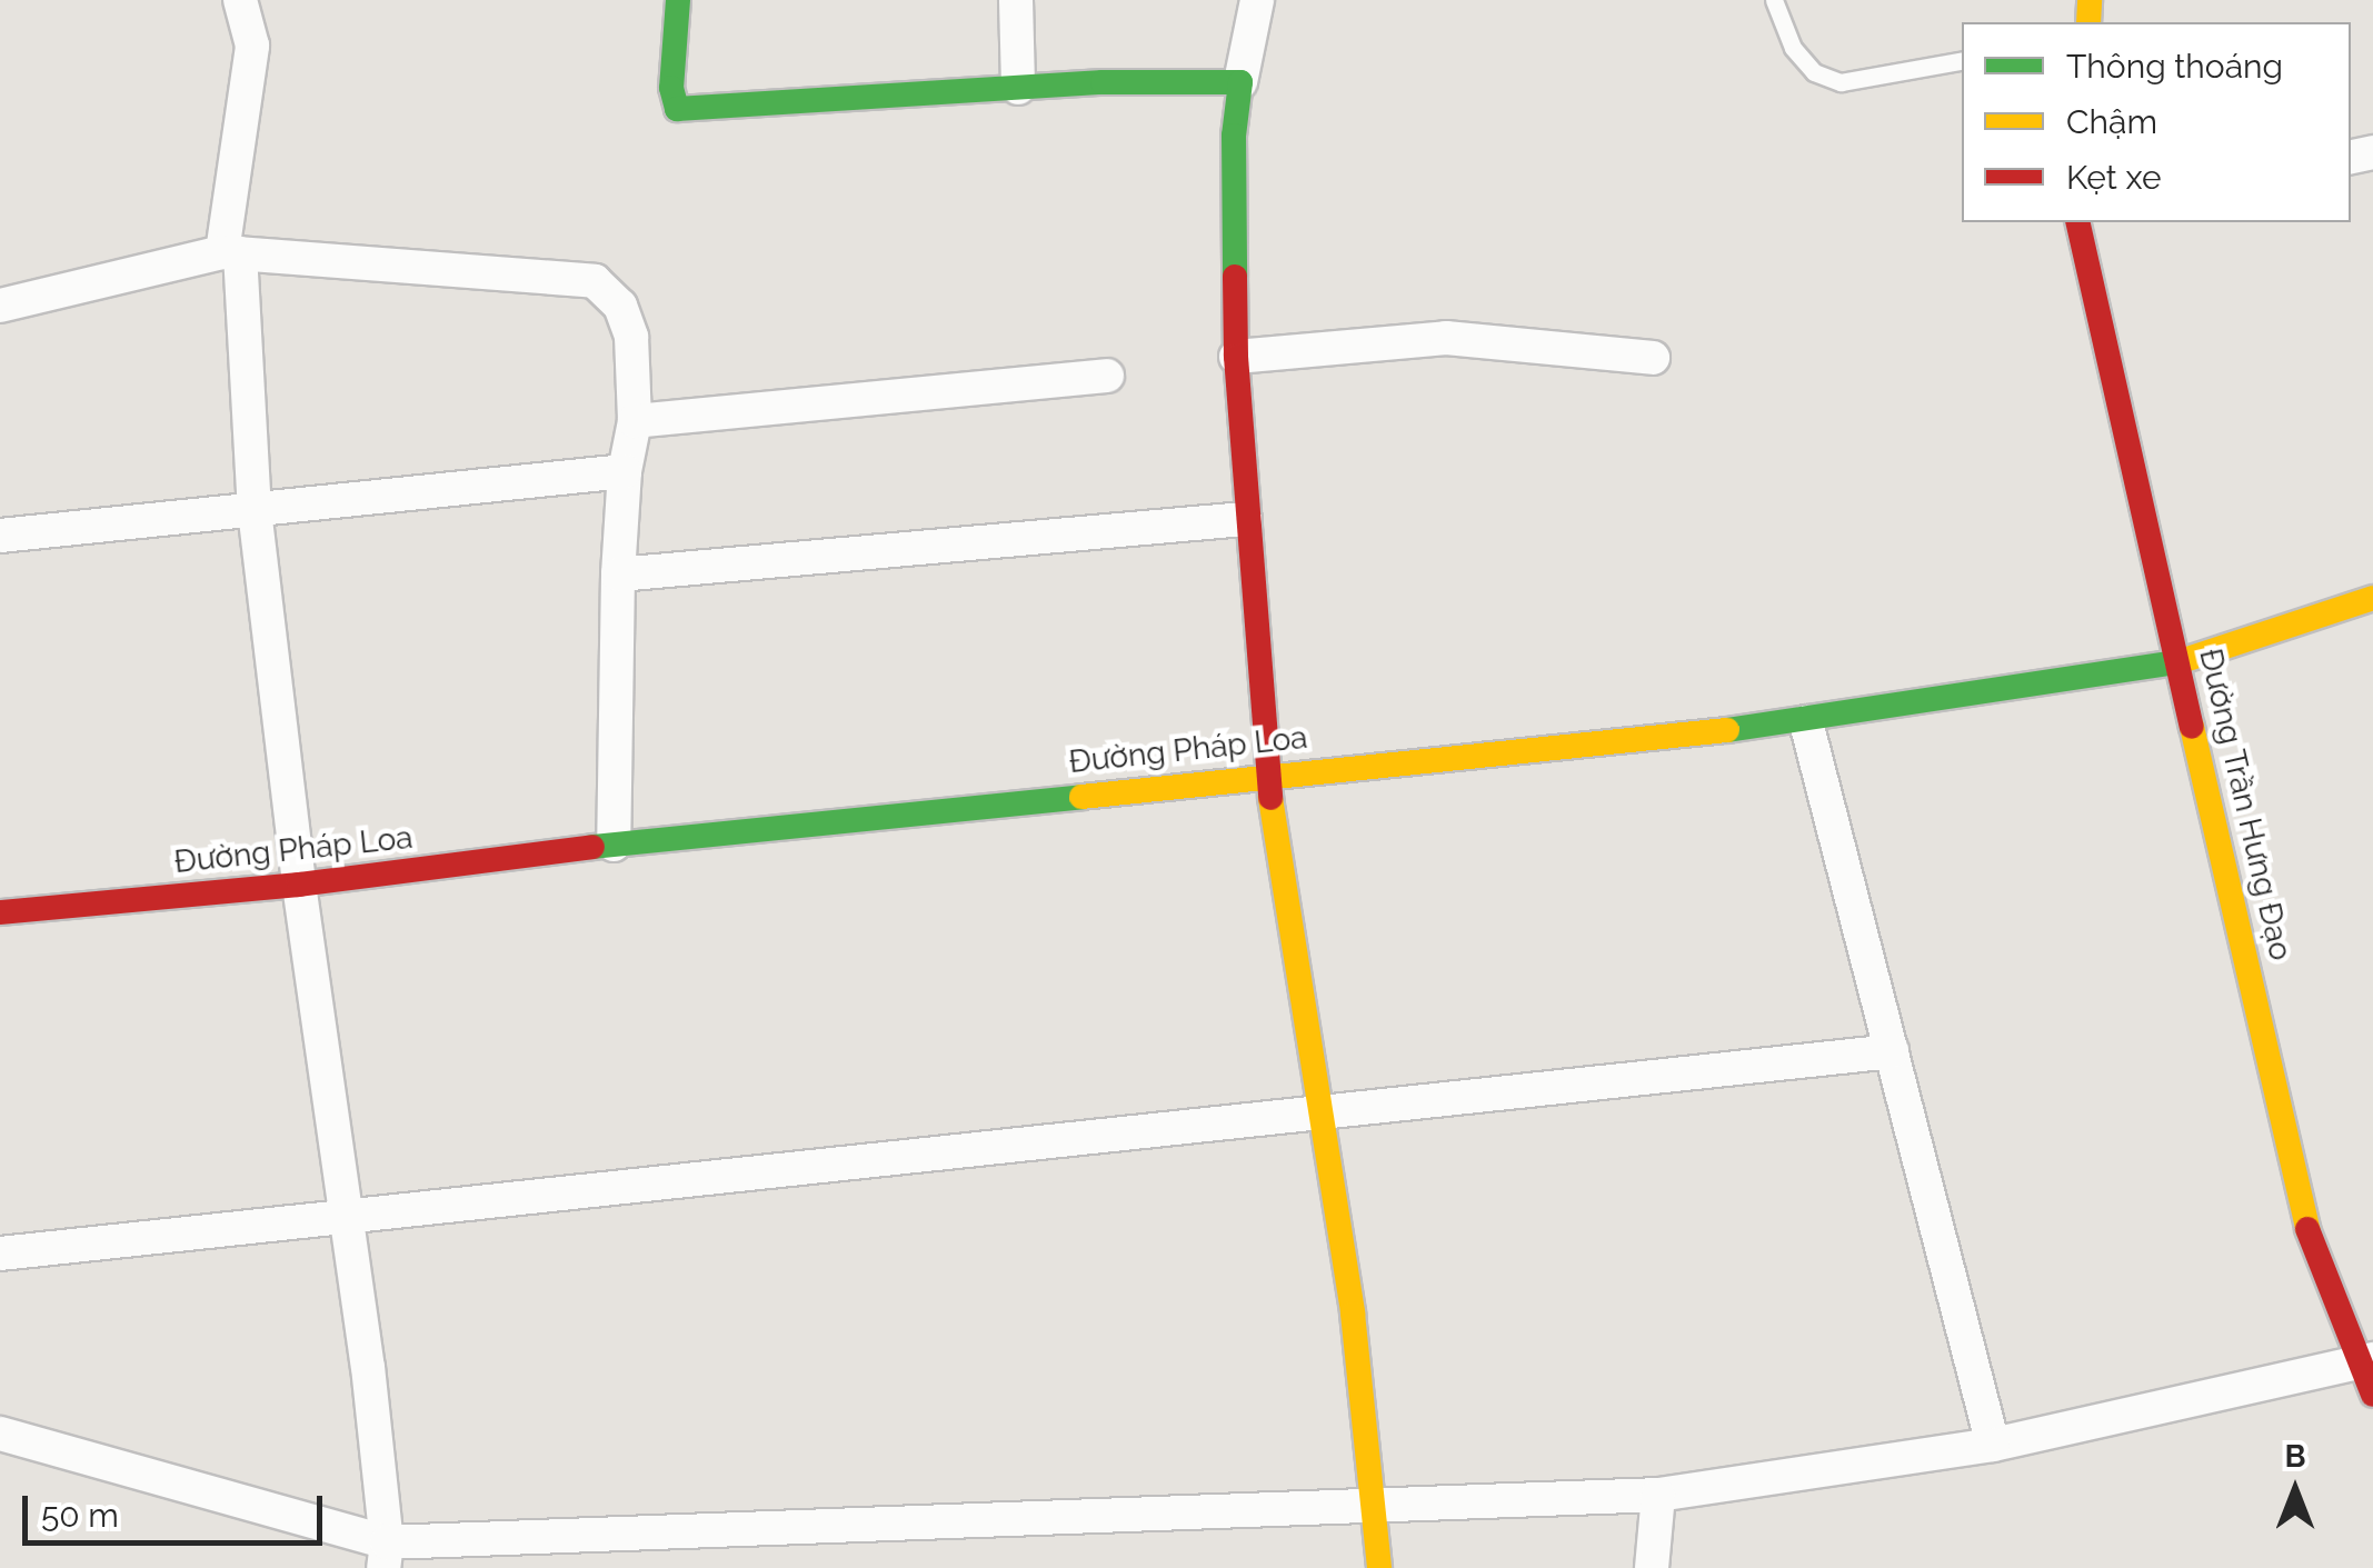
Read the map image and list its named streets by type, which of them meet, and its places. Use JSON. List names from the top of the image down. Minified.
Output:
{"streets":{"street":["Đường Pháp Loa","Đường Trần Hưng Đạo"]},"crossings":[["Đường Pháp Loa","Đường Trần Hưng Đạo"]],"legend":["Thông thoáng","Chậm","Kẹt xe"],"scale_bar":"50 m","north":"top"}
